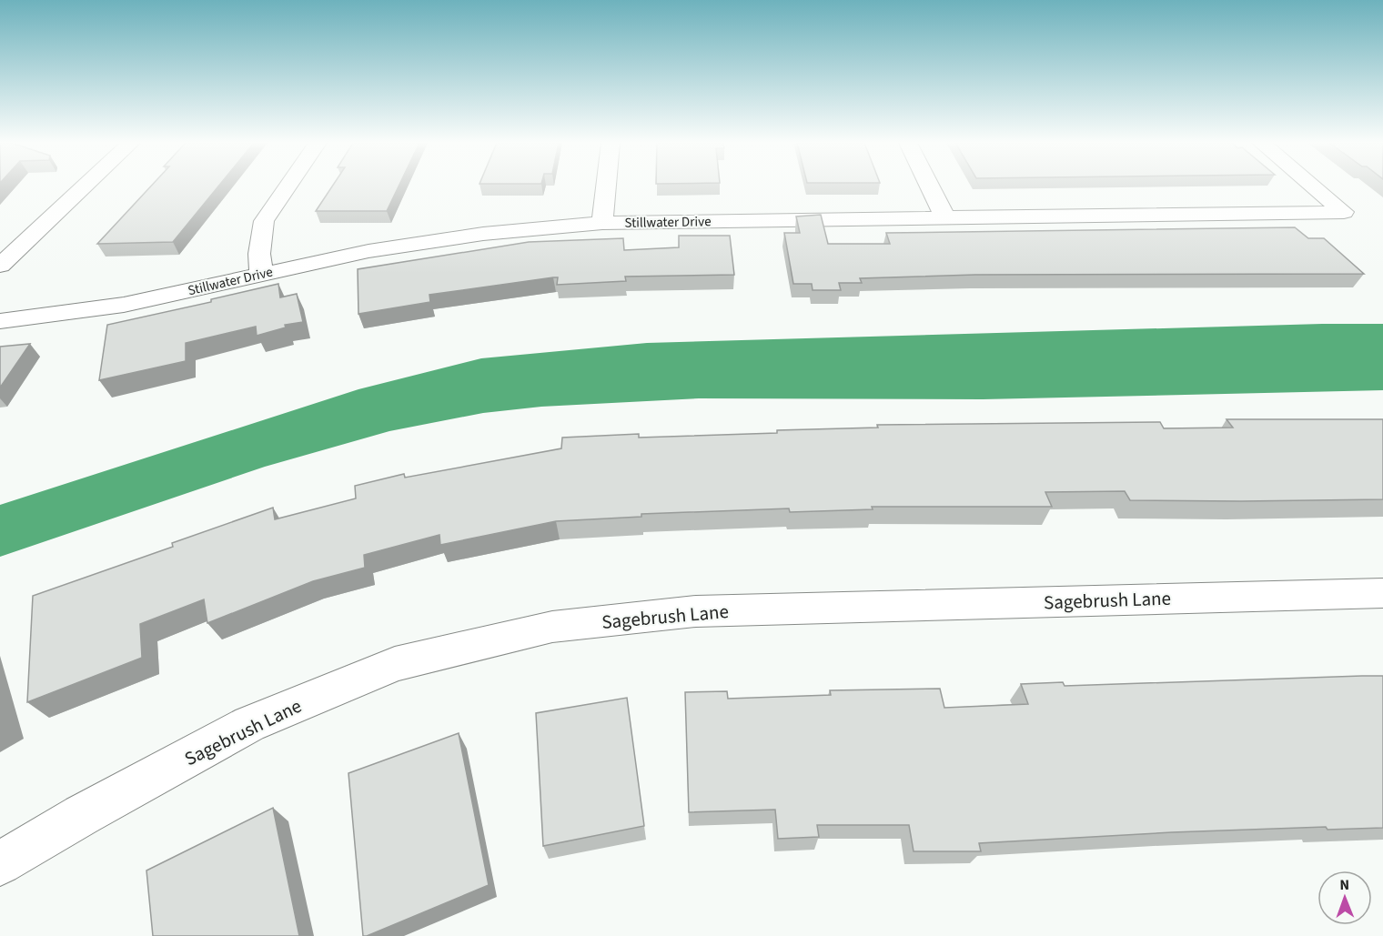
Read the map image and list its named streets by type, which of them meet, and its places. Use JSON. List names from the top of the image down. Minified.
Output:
{"streets":{"street":["Stillwater Drive","Sagebrush Lane"]},"north":"top"}
